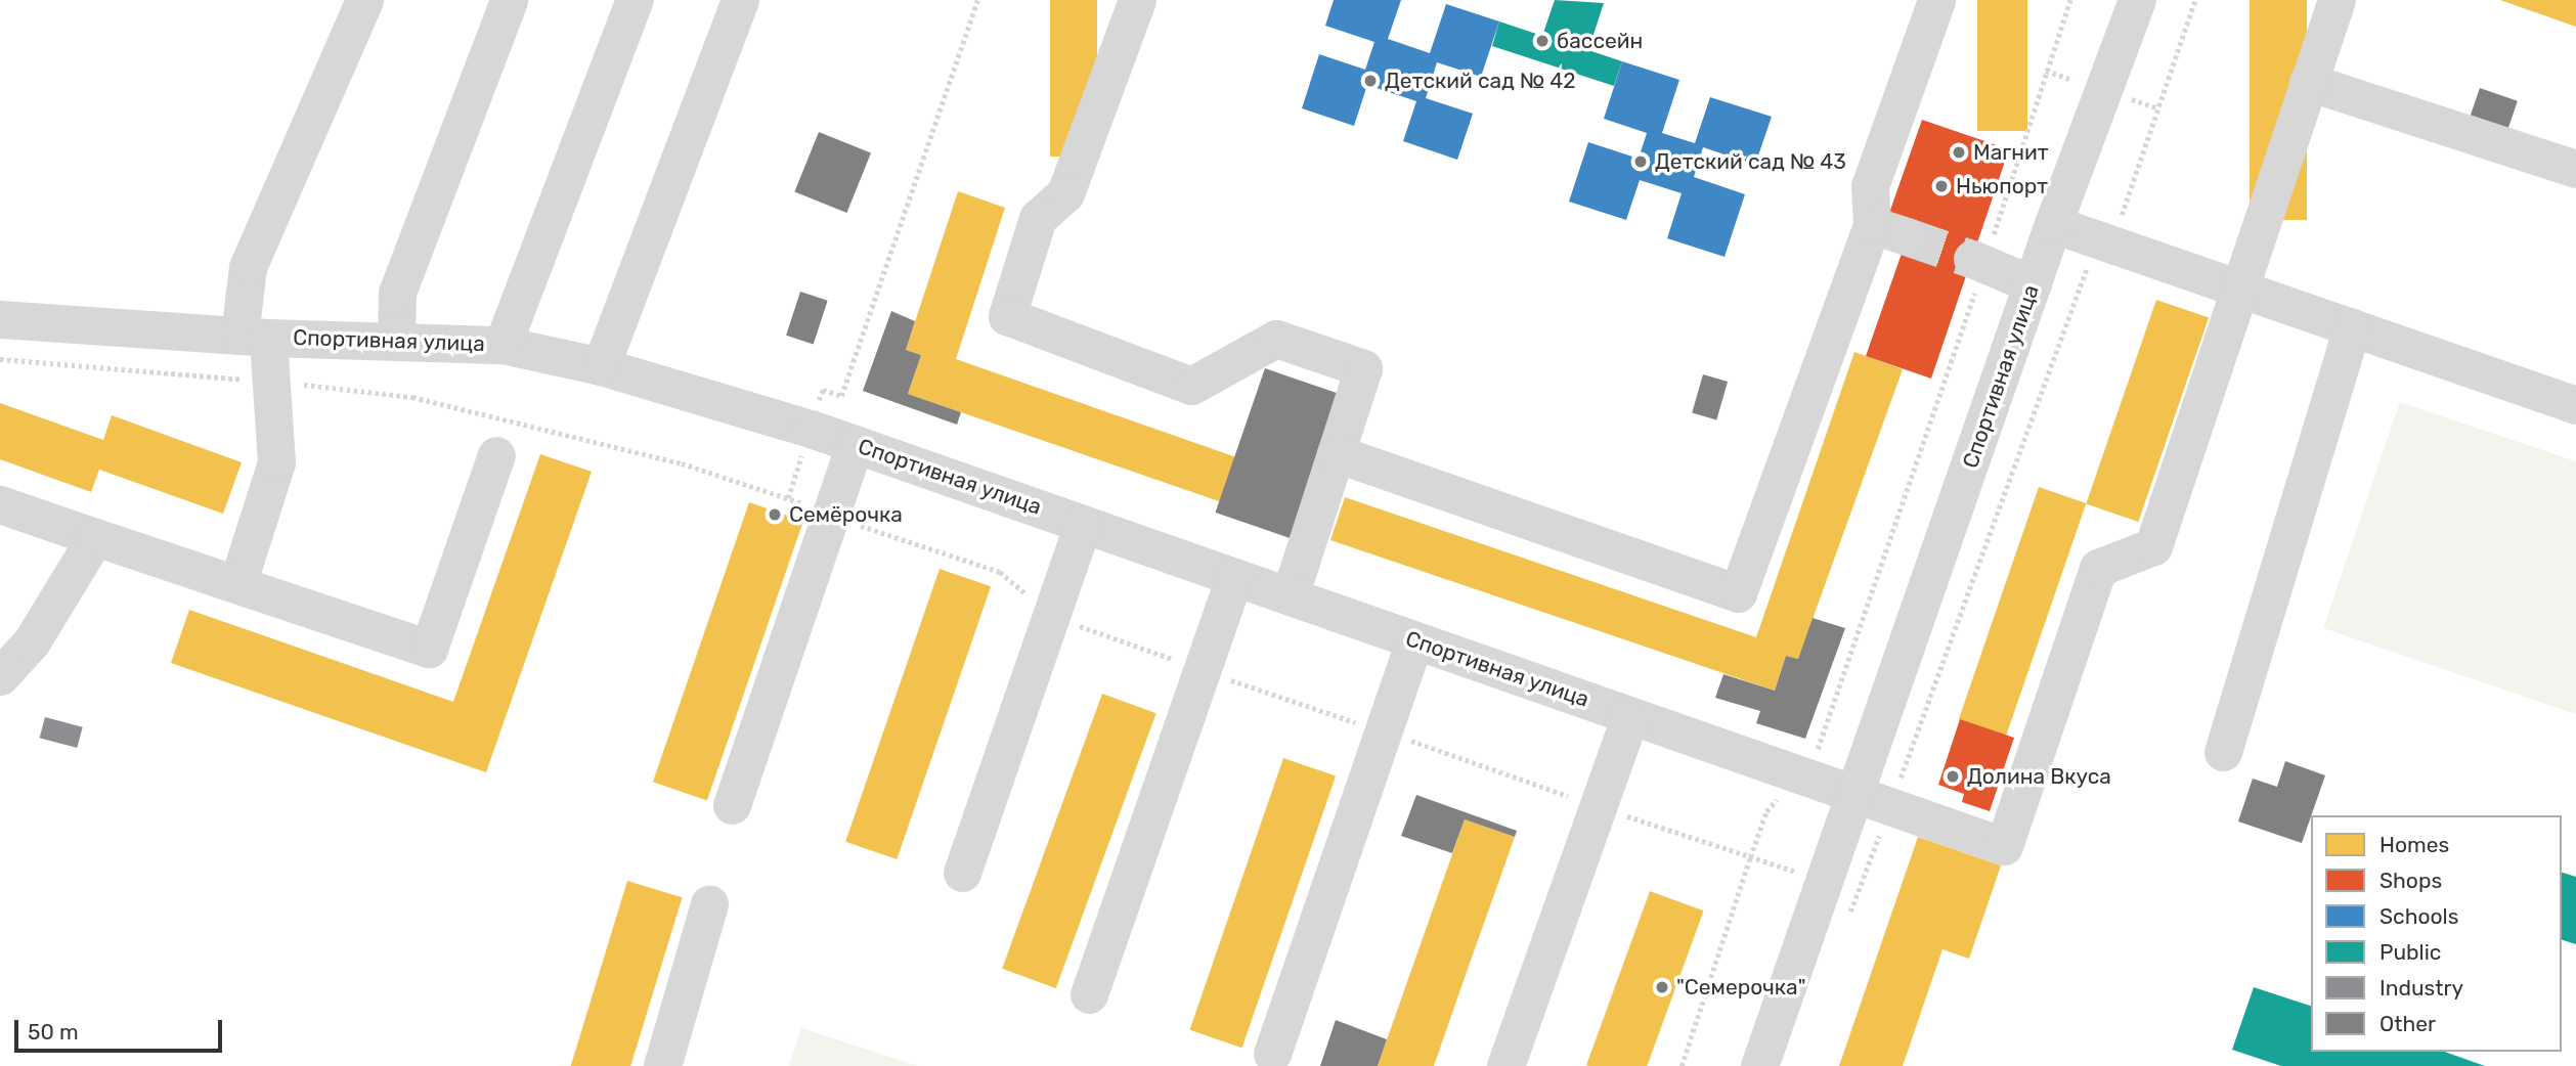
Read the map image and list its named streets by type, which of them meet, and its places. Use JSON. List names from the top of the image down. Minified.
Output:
{"streets":{"street":["Спортивная улица"]},"places":["бассейн","Детский сад № 42","Магнит","Детский сад № 43","Ньюпорт","Семёрочка","Долина Вкуса","\"Семерочка\""],"legend":["Homes","Shops","Schools","Public","Industry","Other"],"scale_bar":"50 m"}
